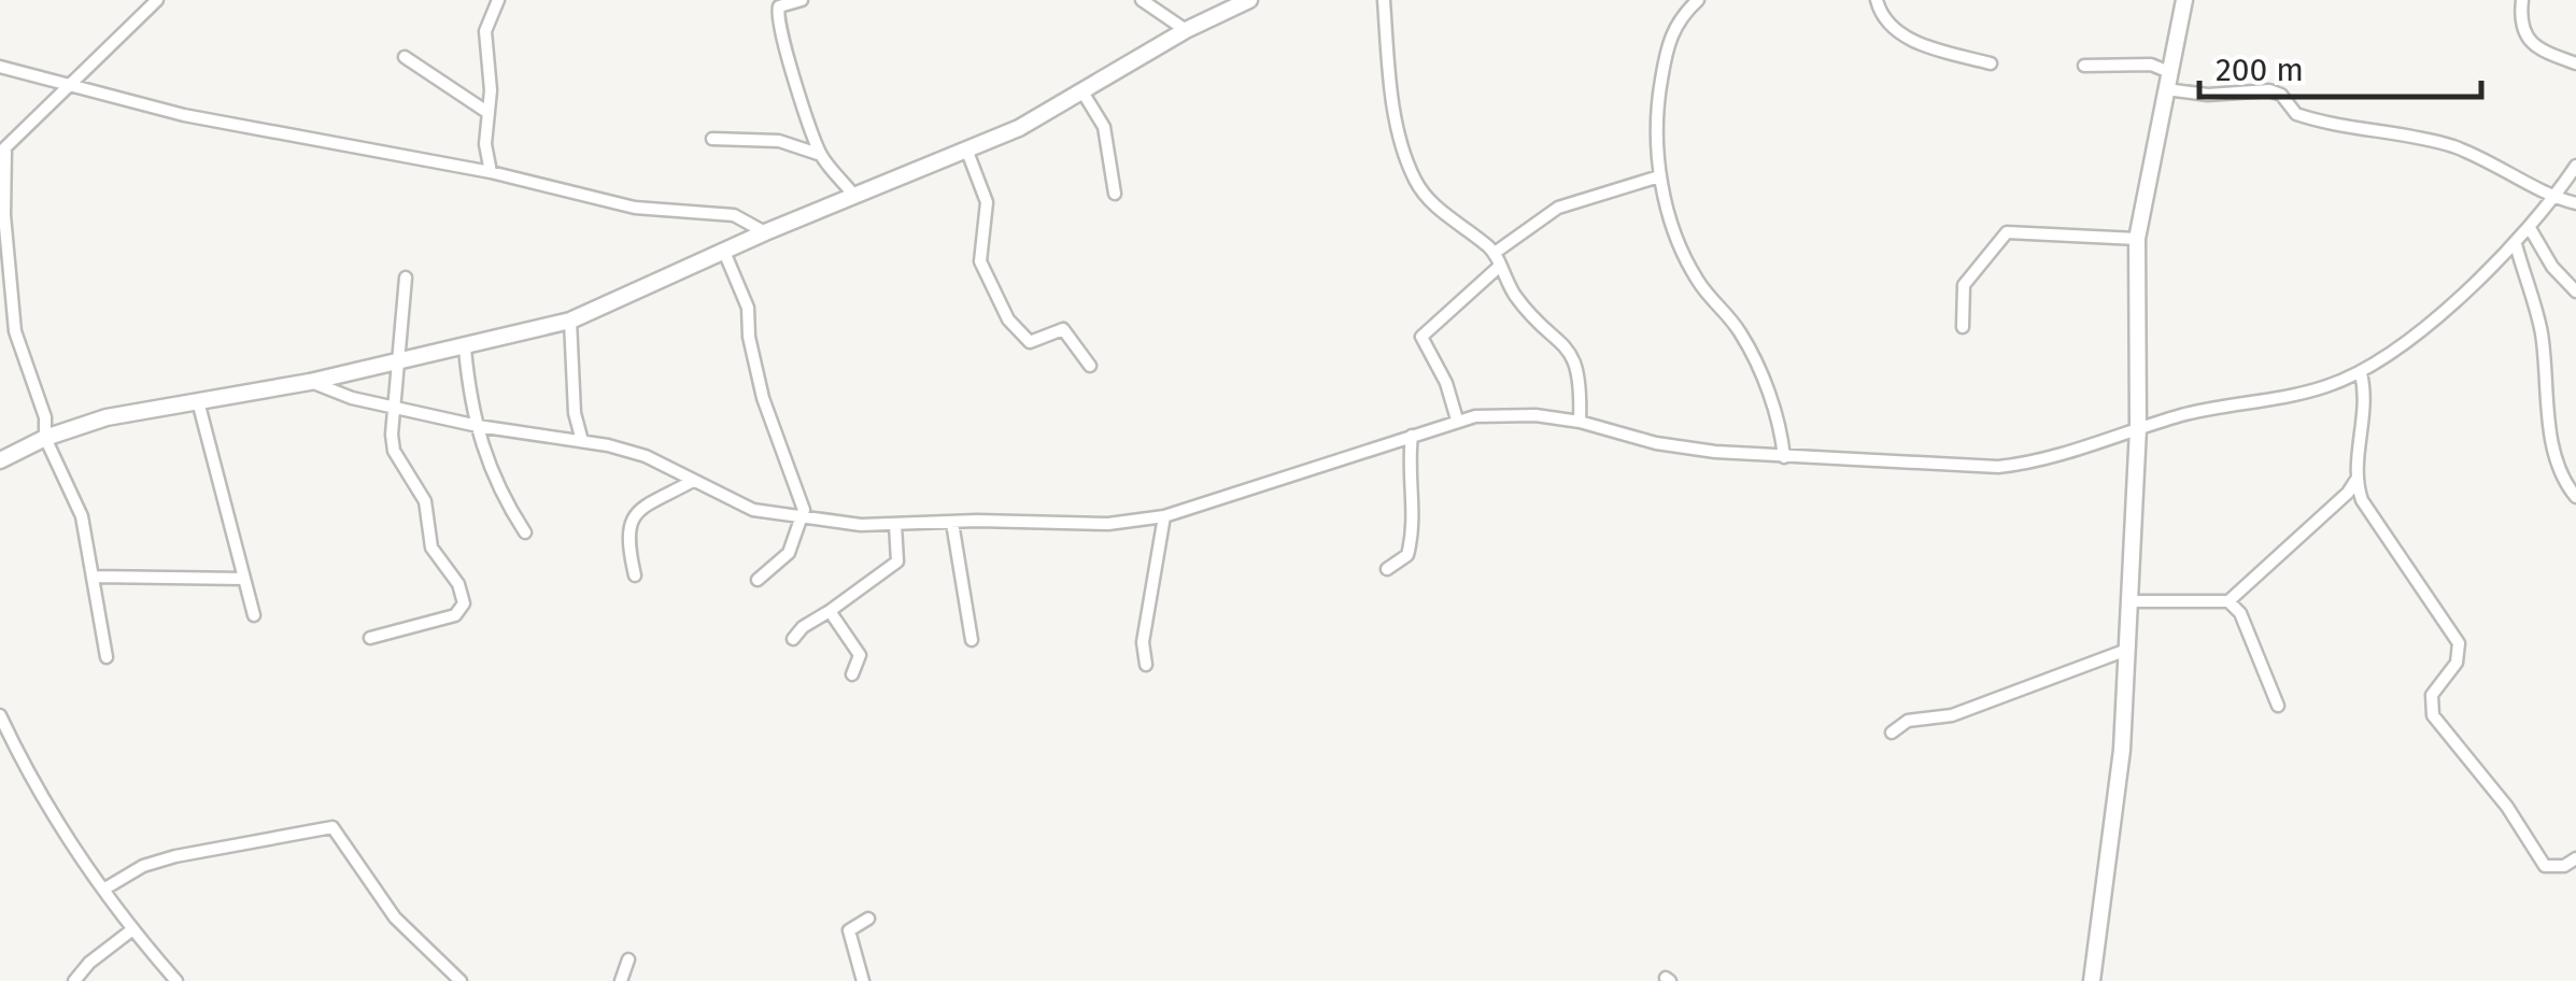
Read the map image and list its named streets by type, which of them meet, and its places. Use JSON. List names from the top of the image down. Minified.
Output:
{"scale_bar":"200 m"}
